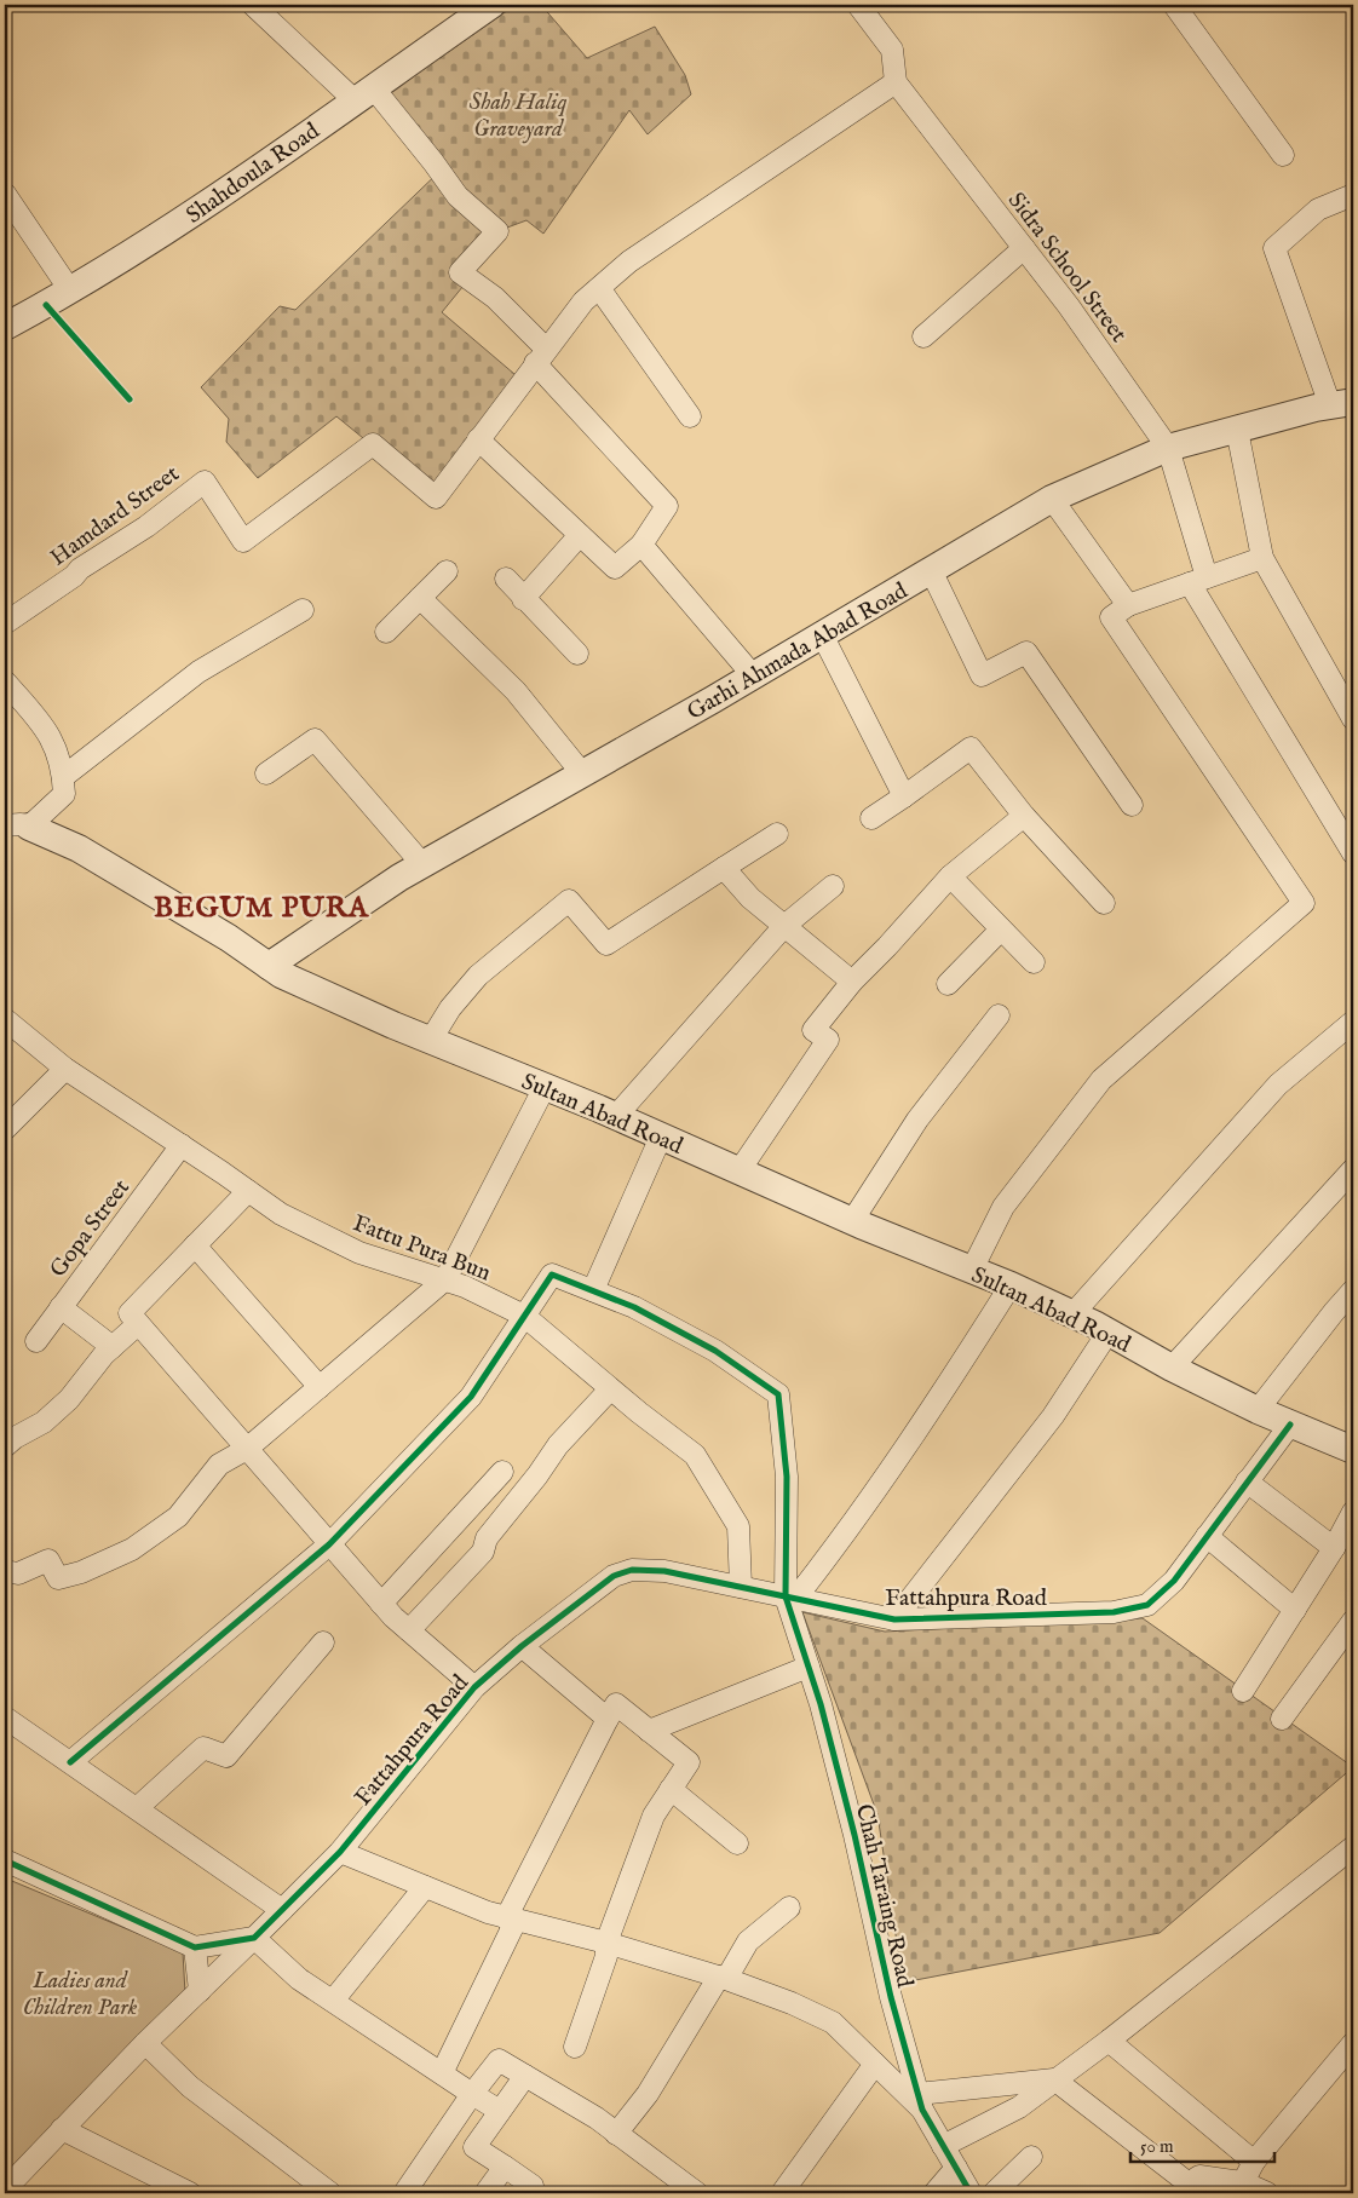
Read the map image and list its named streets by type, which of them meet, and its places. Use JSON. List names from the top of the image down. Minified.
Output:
{"streets":{"street":["Shahdoula Road","Sidra School Street","Hamdard Street","Garhi Ahmada Abad Road","Sultan Abad Road","Gopa Street","Fattu Pura Bun","Fattahpura Road","Chah Taraing Road"]},"crossings":[["Sidra School Street","Garhi Ahmada Abad Road"],["Garhi Ahmada Abad Road","Sultan Abad Road"],["Sultan Abad Road","Fattahpura Road"],["Gopa Street","Fattu Pura Bun"],["Fattu Pura Bun","Fattahpura Road"],["Fattu Pura Bun","Chah Taraing Road"],["Fattahpura Road","Chah Taraing Road"]],"districts":["BEGUM PURA"],"parks":["Shah Haliq Graveyard","Ladies and Children Park"],"scale_bar":"50 m"}
